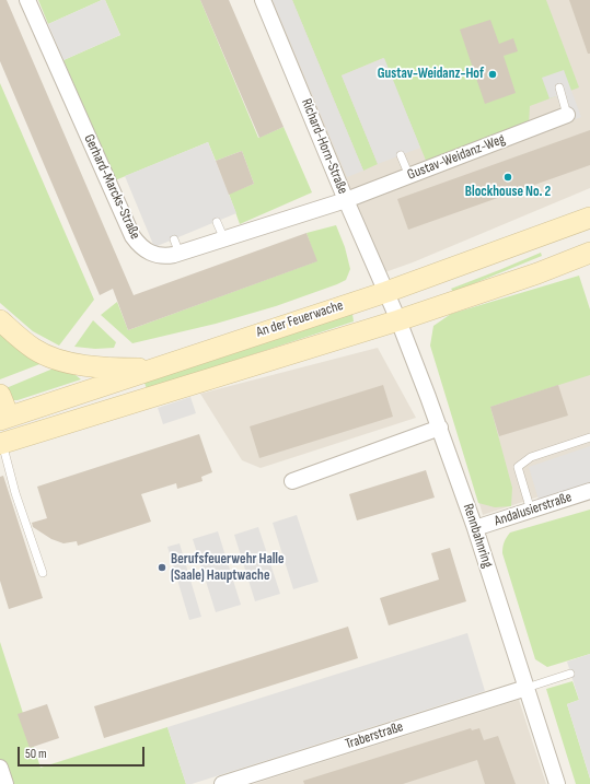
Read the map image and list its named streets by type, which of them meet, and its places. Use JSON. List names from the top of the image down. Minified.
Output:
{"streets":{"street":["Richard-Horn-Straße","Gustav-Weidanz-Weg","Gerhard-Marcks-Straße","An der Feuerwache","Andalusierstraße","Rennbahnring","Traberstraße"]},"crossings":[["Richard-Horn-Straße","Gustav-Weidanz-Weg"],["Richard-Horn-Straße","Gerhard-Marcks-Straße"],["Richard-Horn-Straße","An der Feuerwache"],["Richard-Horn-Straße","Rennbahnring"],["Gustav-Weidanz-Weg","Gerhard-Marcks-Straße"],["An der Feuerwache","Rennbahnring"],["Andalusierstraße","Rennbahnring"],["Rennbahnring","Traberstraße"]],"places":["Gustav-Weidanz-Hof","Blockhouse No. 2","Berufsfeuerwehr Halle (Saale) Hauptwache"],"scale_bar":"50 m"}
